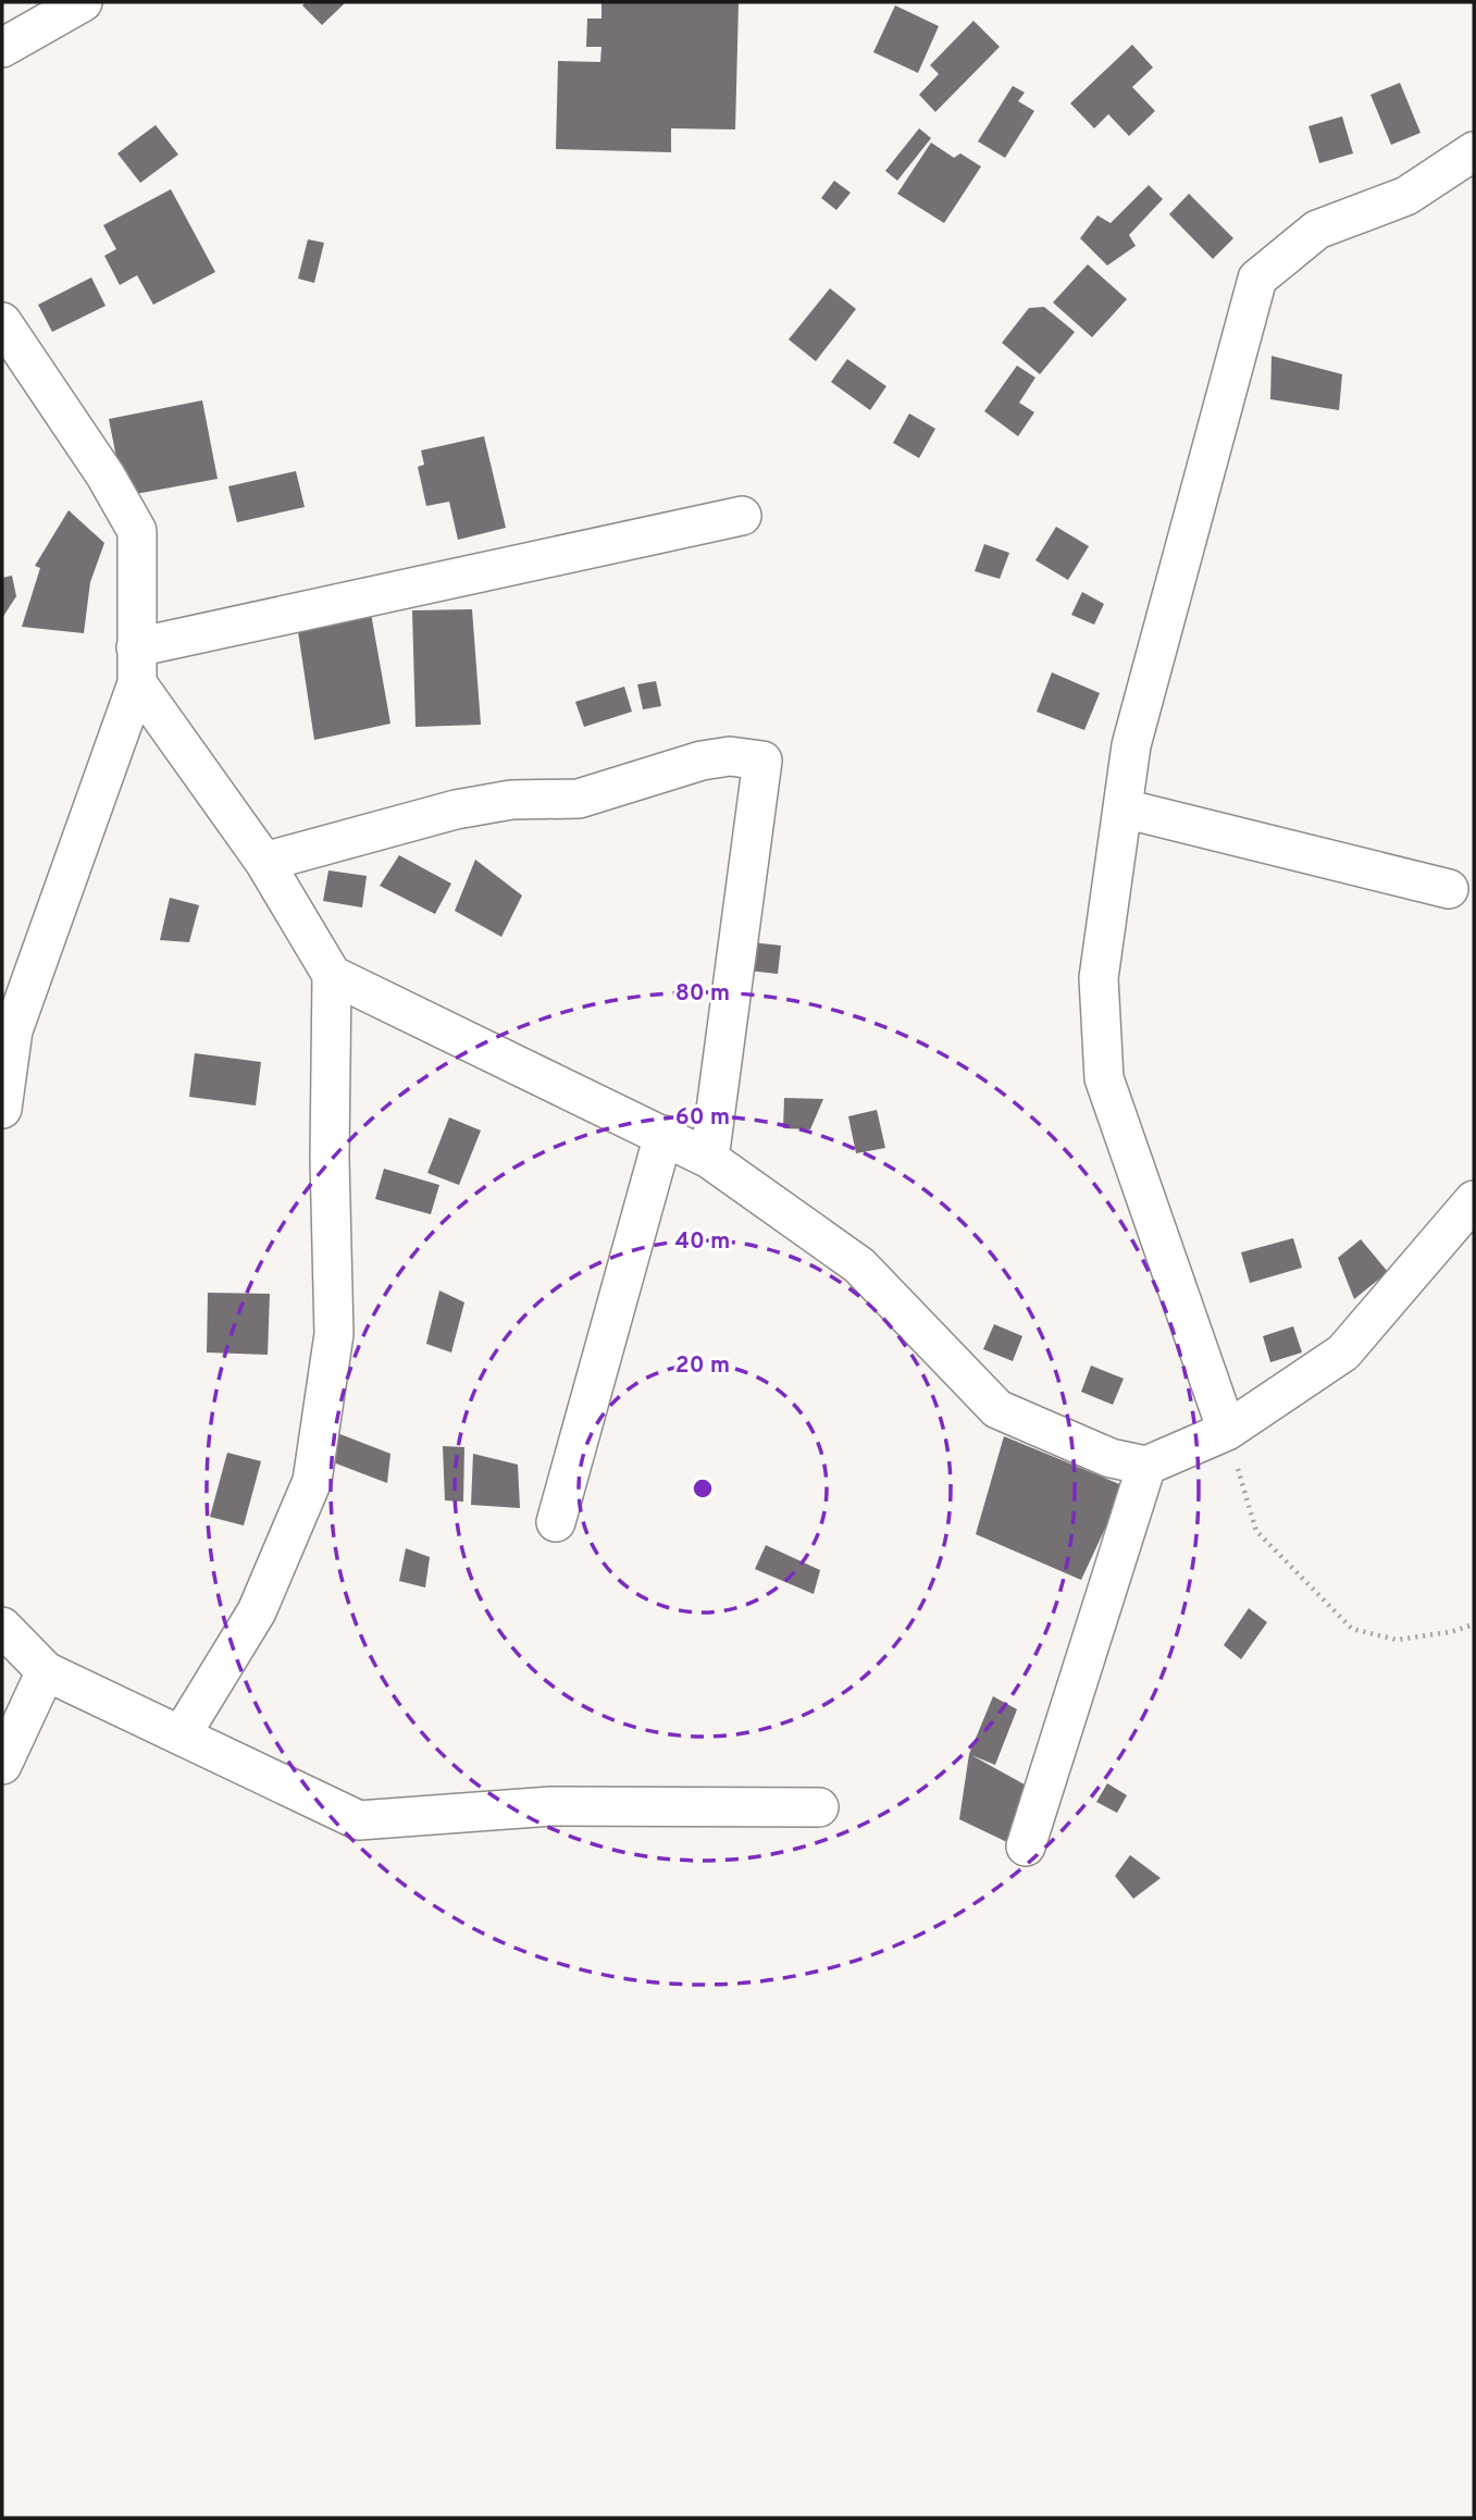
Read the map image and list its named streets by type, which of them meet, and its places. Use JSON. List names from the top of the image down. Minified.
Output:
{"rings":["80 m","60 m","40 m","20 m"]}
